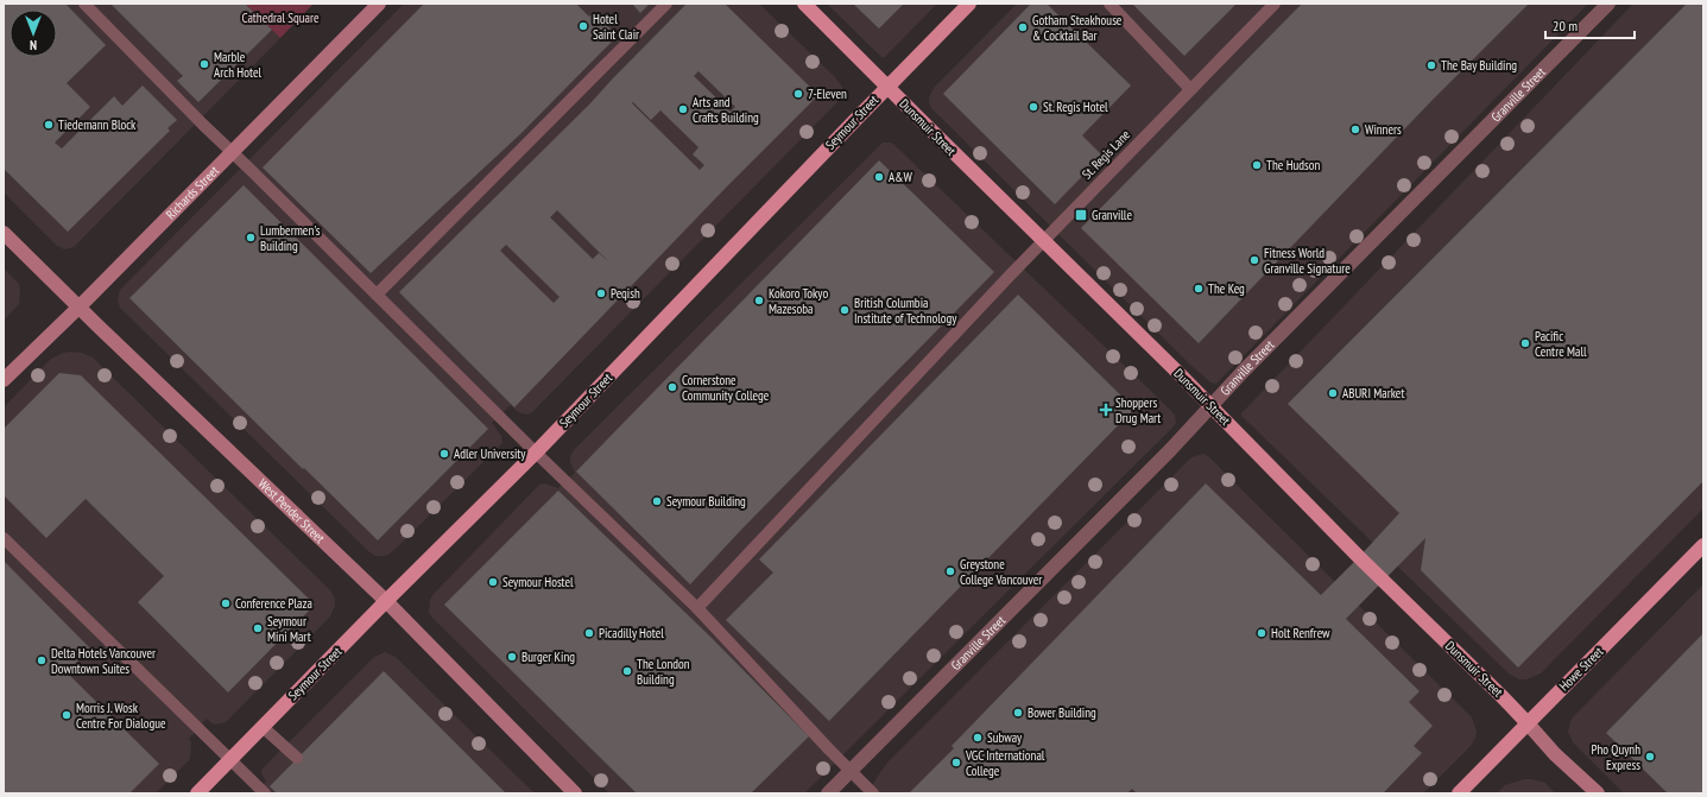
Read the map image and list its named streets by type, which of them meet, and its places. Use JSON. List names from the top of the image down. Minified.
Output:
{"streets":{"main road":["Seymour Street","Dunsmuir Street","Richards Street","West Pender Street","Howe Street"],"street":["Granville Street"],"lane":["St. Regis Lane"]},"crossings":[["Granville Street","Dunsmuir Street"],["Seymour Street","Dunsmuir Street"],["Seymour Street","West Pender Street"],["Dunsmuir Street","St. Regis Lane"],["Dunsmuir Street","Howe Street"],["Richards Street","West Pender Street"]],"parks":["Cathedral Square"],"places":{"other":["Hotel Saint Clair","Gotham Steakhouse & Cocktail Bar","Marble Arch Hotel","The Bay Building","7-Eleven","St. Regis Hotel","Arts and Crafts Building","Tiedemann Block","Winners","The Hudson","A&W","Lumbermen's Building","Fitness World Granville Signature","The Keg","Peqish","Kokoro Tokyo Mazesoba","British Columbia Institute of Technology","Pacific Centre Mall","Cornerstone Community College","ABURI Market","Adler University","Seymour Building","Greystone College Vancouver","Seymour Hostel","Conference Plaza","Seymour Mini Mart","Picadilly Hotel","Holt Renfrew","Burger King","Delta Hotels Vancouver Downtown Suites","The London Building","Bower Building","Morris J. Wosk Centre For Dialogue","Subway","Pho Quynh Express","VGC International College"],"transit":["Granville"],"health":["Shoppers Drug Mart"]},"scale_bar":"20 m","north":"bottom"}
